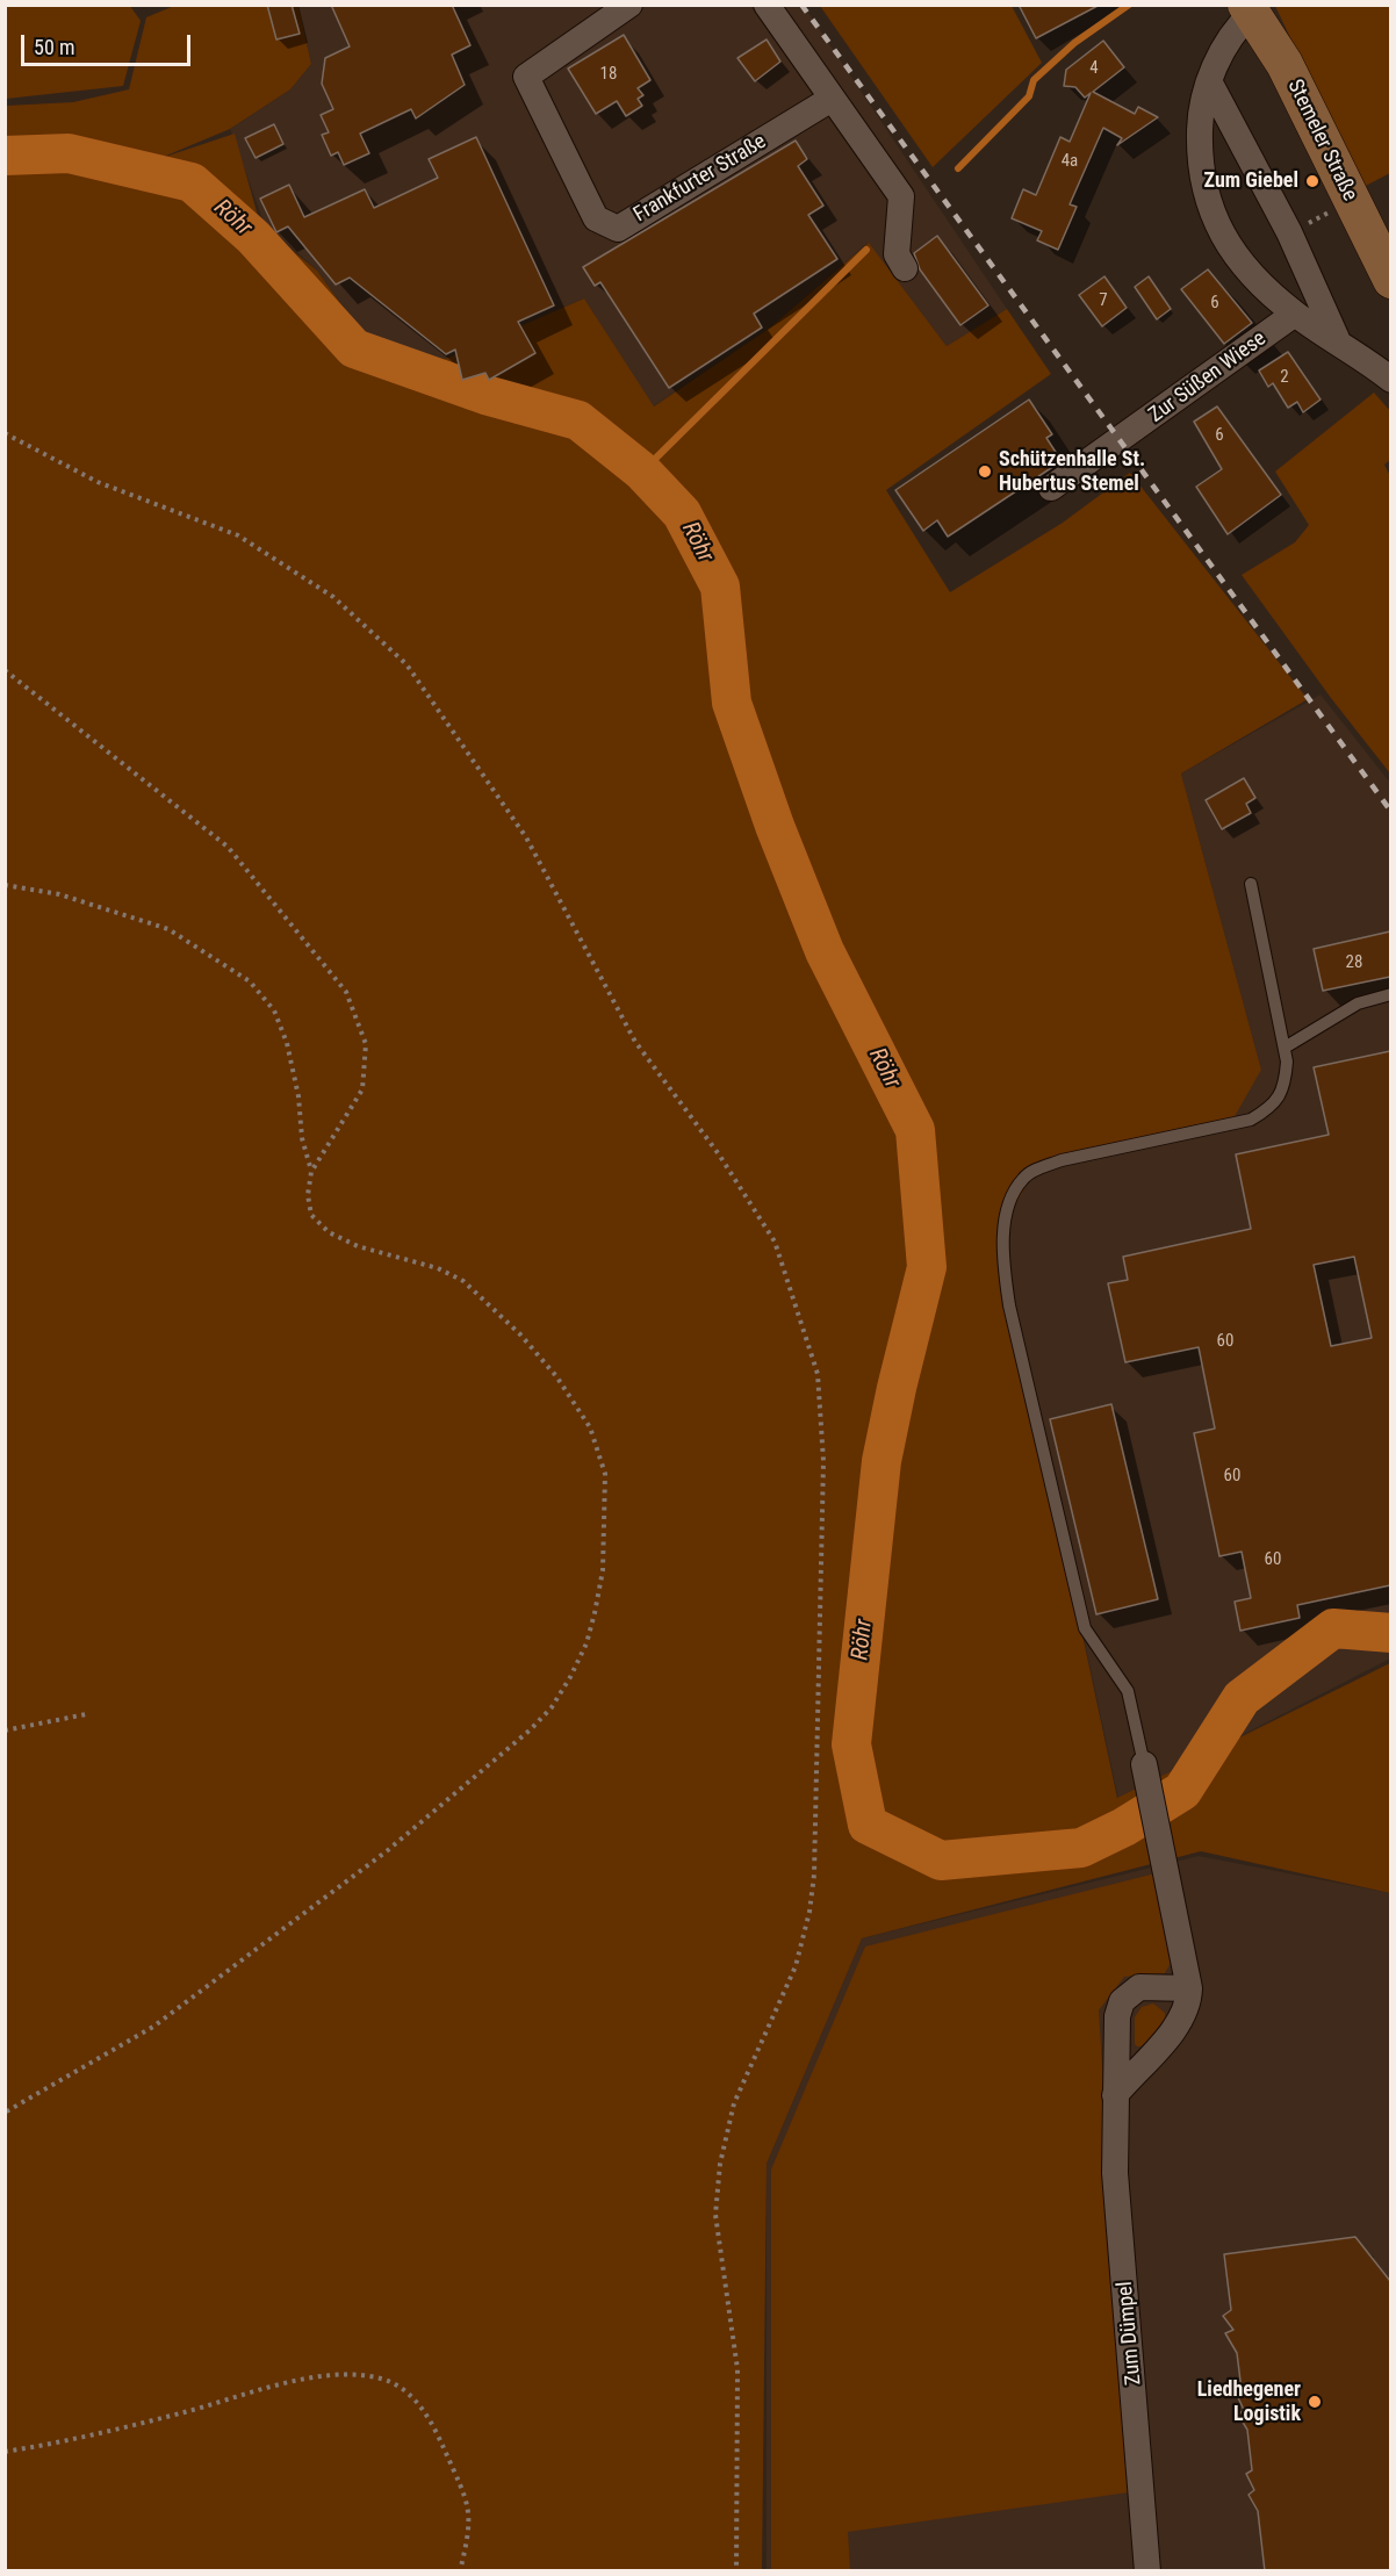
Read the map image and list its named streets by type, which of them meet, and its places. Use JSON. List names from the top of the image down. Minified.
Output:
{"streets":{"main road":["Stemeler Straße"],"street":["Frankfurter Straße","Zur Süßen Wiese","Zum Dümpel"]},"water":["Röhr"],"places":["Zum Giebel","Schützenhalle St. Hubertus Stemel","Liedhegener Logistik"],"house_numbers":["4","18","4a","7","6","2","6","28","60","60","60"],"scale_bar":"50 m"}
